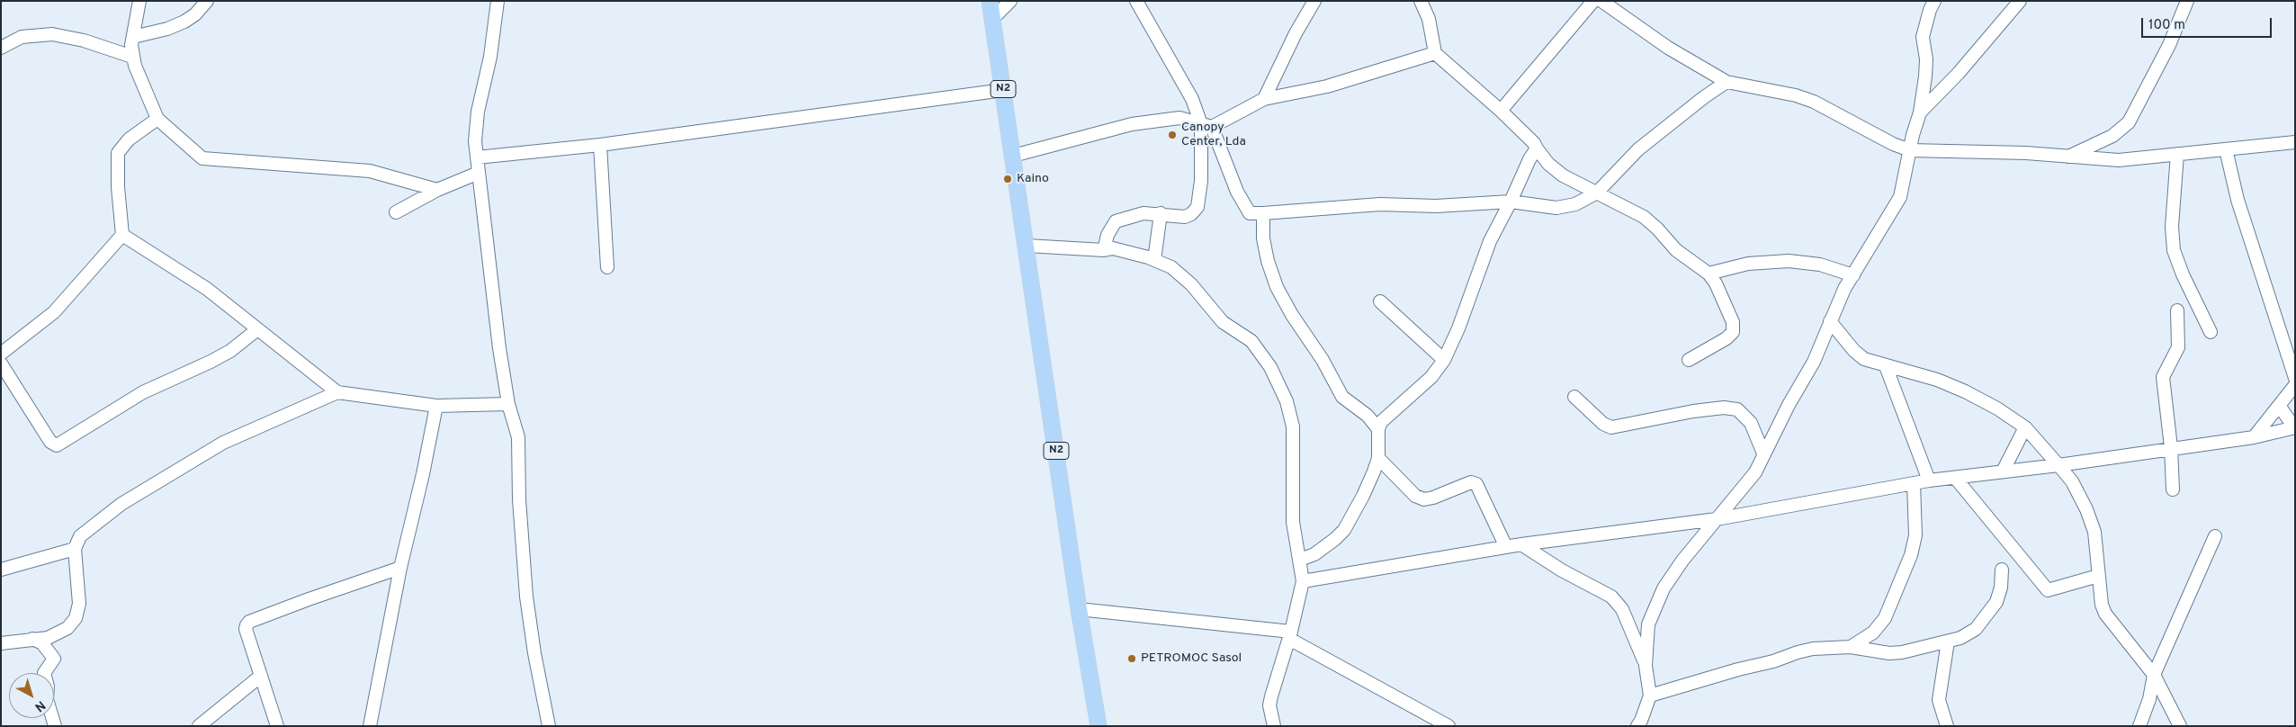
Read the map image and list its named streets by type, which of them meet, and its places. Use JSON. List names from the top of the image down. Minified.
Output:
{"streets":{"main road":["N2"]},"places":["Canopy Center, Lda","Kaino","PETROMOC Sasol"],"scale_bar":"100 m","north":"bottom right"}
